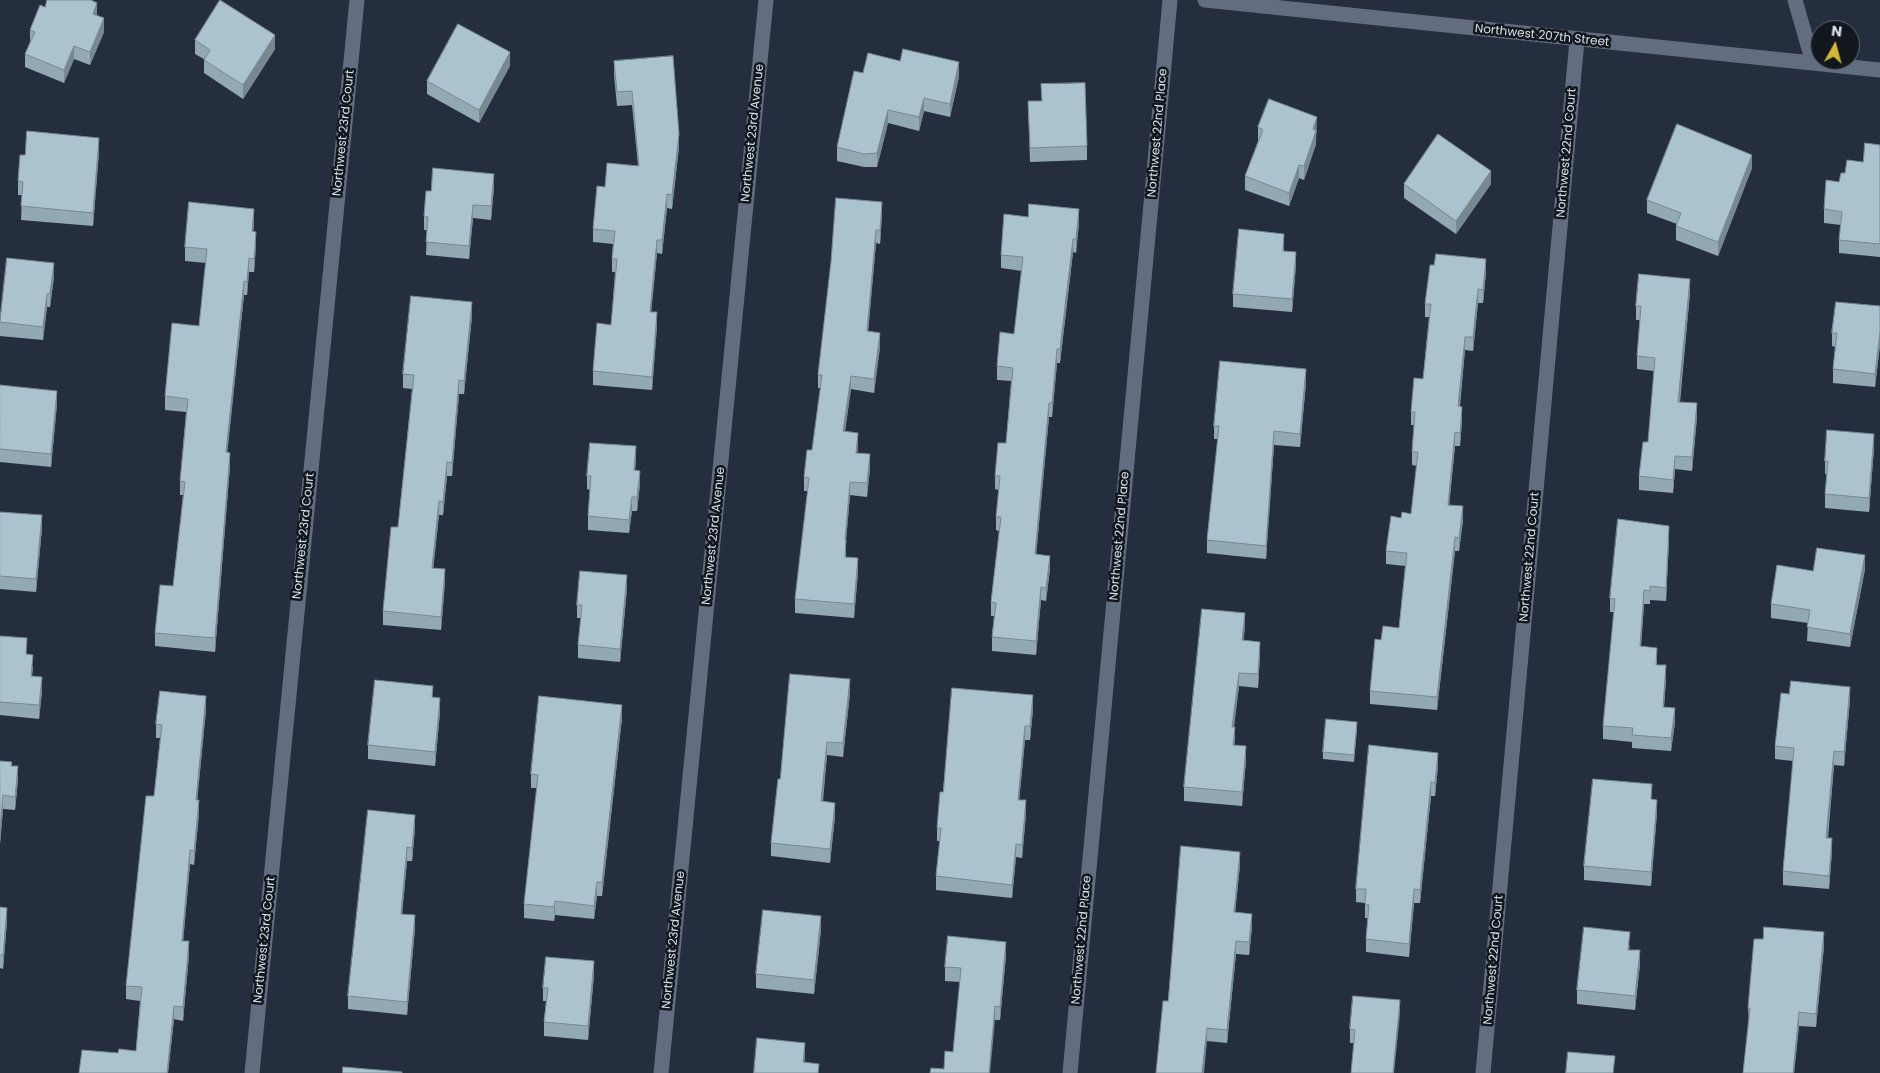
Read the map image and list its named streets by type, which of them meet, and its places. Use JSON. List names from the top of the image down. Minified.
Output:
{"streets":{"street":["Northwest 207th Street","Northwest 23rd Court","Northwest 23rd Avenue","Northwest 22nd Place","Northwest 22nd Court"]},"crossings":[["Northwest 207th Street","Northwest 22nd Court"]],"north":"top"}
